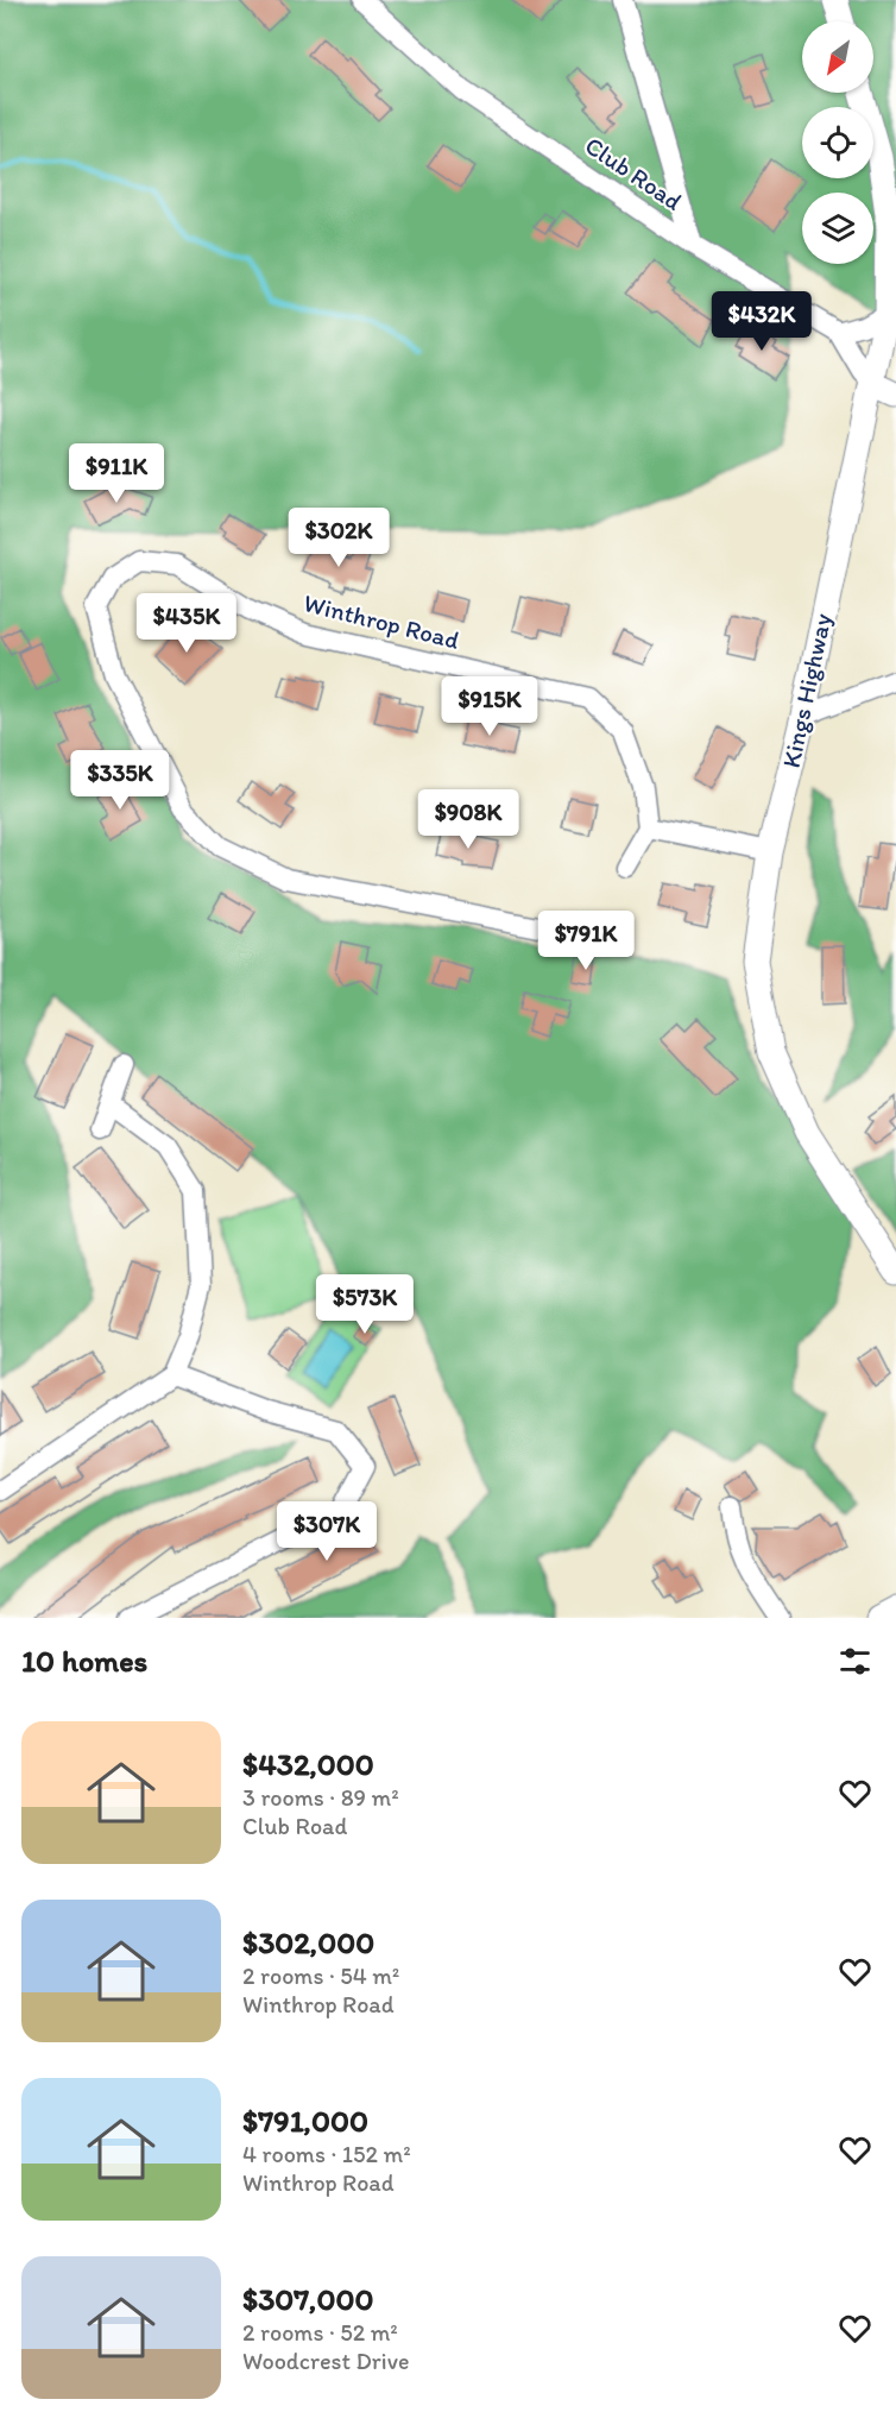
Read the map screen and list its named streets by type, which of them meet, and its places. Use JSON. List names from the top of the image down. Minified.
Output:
{"streets":{"street":["Club Road","Winthrop Road","Kings Highway"]},"crossings":[["Club Road","Kings Highway"]],"north":"bottom left","page":{"price":["$432K","$911K","$302K","$435K","$915K","$335K","$908K","$791K","$573K","$307K"],"heading":"10 homes","list":[{"name":"$432,000","note":"3 rooms · 89 m² · Club Road"},{"name":"$302,000","note":"2 rooms · 54 m² · Winthrop Road"},{"name":"$791,000","note":"4 rooms · 152 m² · Winthrop Road"},{"name":"$307,000","note":"2 rooms · 52 m² · Woodcrest Drive"}]}}
